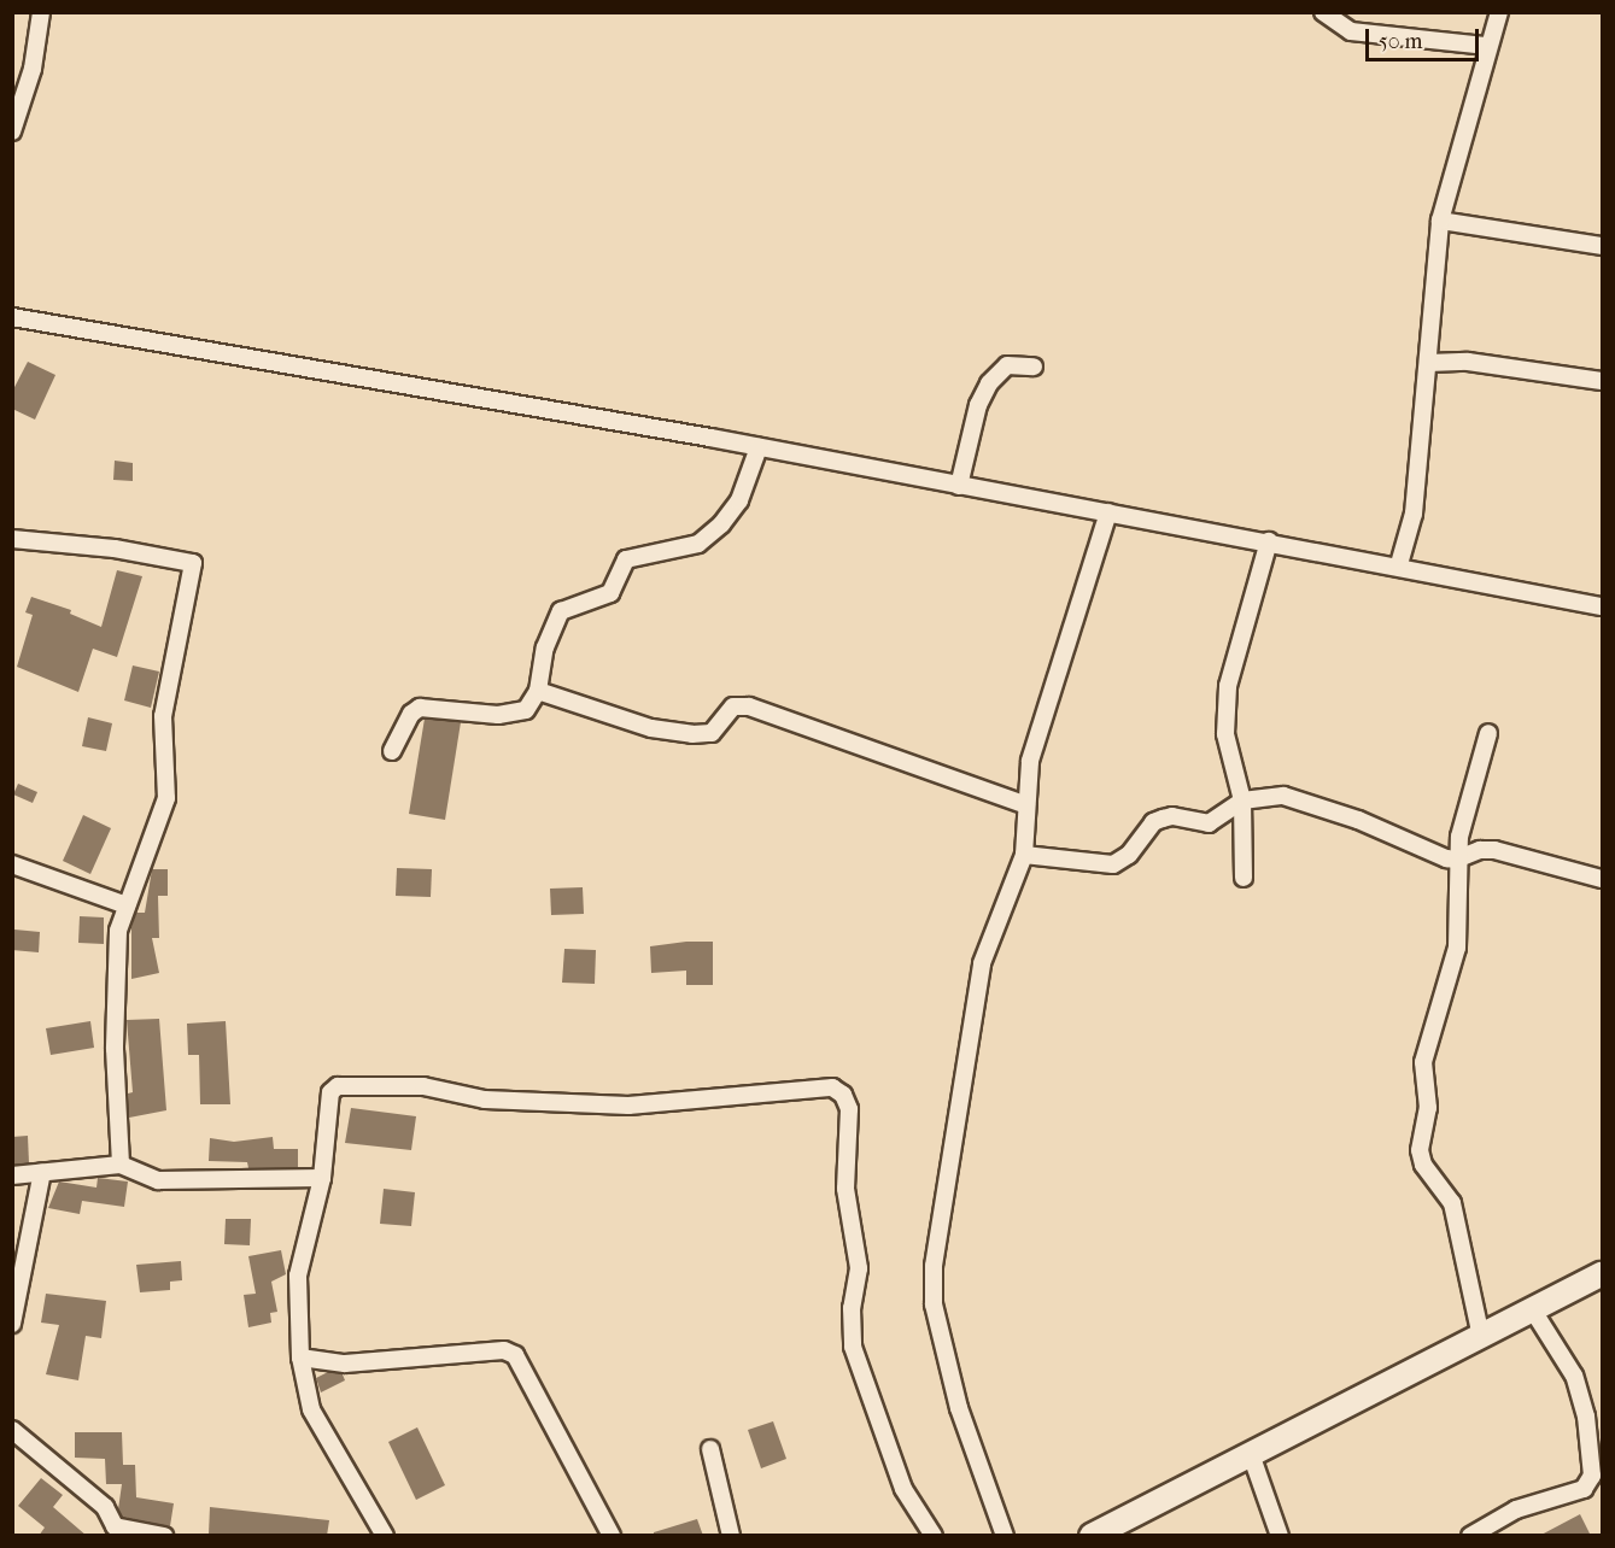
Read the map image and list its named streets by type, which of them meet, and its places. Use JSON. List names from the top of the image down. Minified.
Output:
{"scale_bar":"50 m"}
